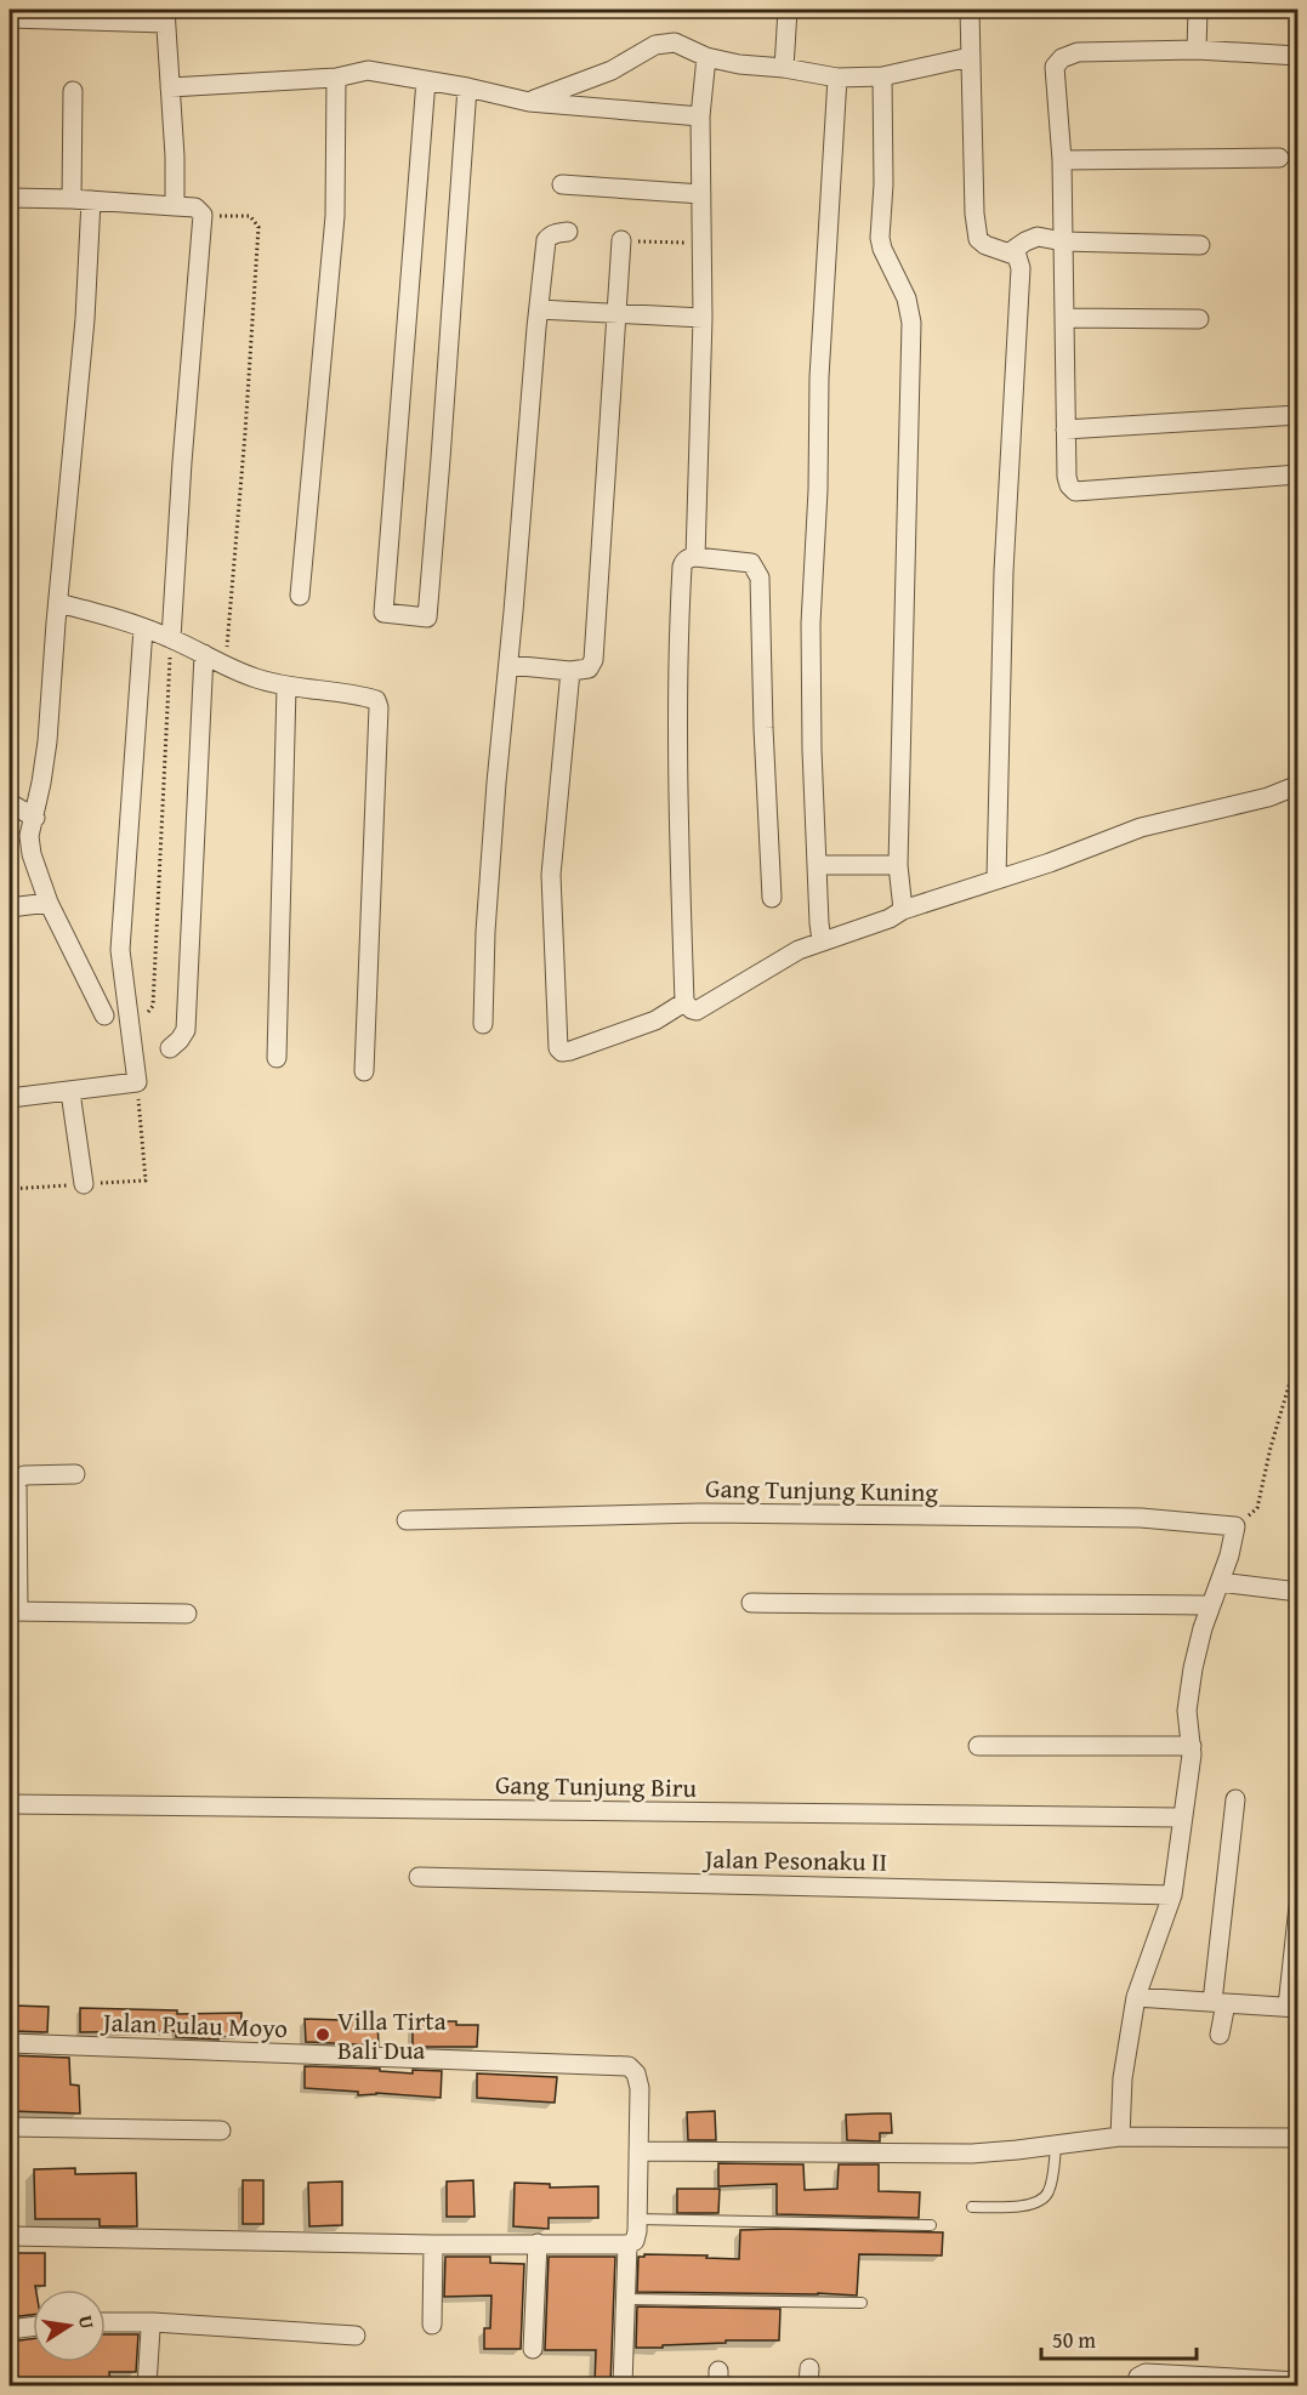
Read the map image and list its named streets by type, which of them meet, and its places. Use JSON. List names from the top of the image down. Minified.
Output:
{"streets":{"street":["Gang Tunjung Kuning","Gang Tunjung Biru","Jalan Pesonaku II","Jalan Pulau Moyo"]},"places":["Villa Tirta Bali Dua"],"scale_bar":"50 m","north":"right"}
